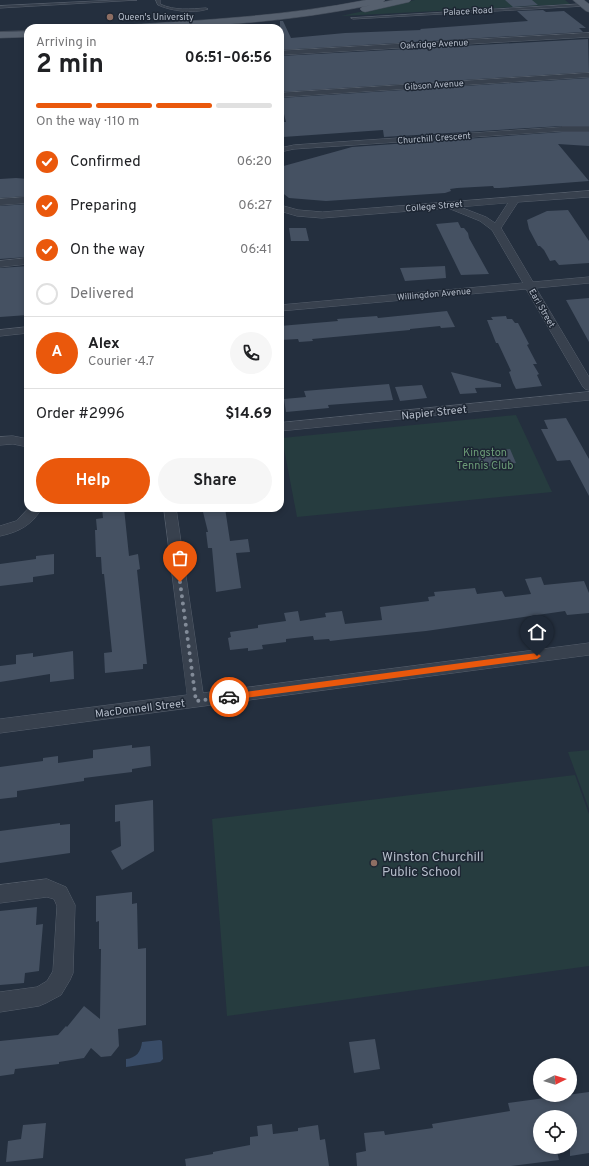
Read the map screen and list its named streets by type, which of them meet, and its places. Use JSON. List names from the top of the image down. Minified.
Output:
{"streets":{"street":["Oakridge Avenue","Gibson Avenue","Churchill Crescent","College Street","Willingdon Avenue","Earl Street","Napier Street","MacDonnell Street"],"lane":["Palace Road"]},"crossings":[["Willingdon Avenue","Earl Street"]],"parks":["Kingston Tennis Club"],"places":["Queen's University","Winston Churchill Public School"],"north":"right","page":{"heading":["2 min","Arriving in","06:51–06:56"],"panel":["Alex","Courier · 4.7","Order #2996","$14.69"],"bar":"On the way · 110 m","list":[["Confirmed","06:20"],["Preparing","06:27"],["On the way","06:41"],"Delivered"],"round":"A","buttons":["Help","Share"]}}
